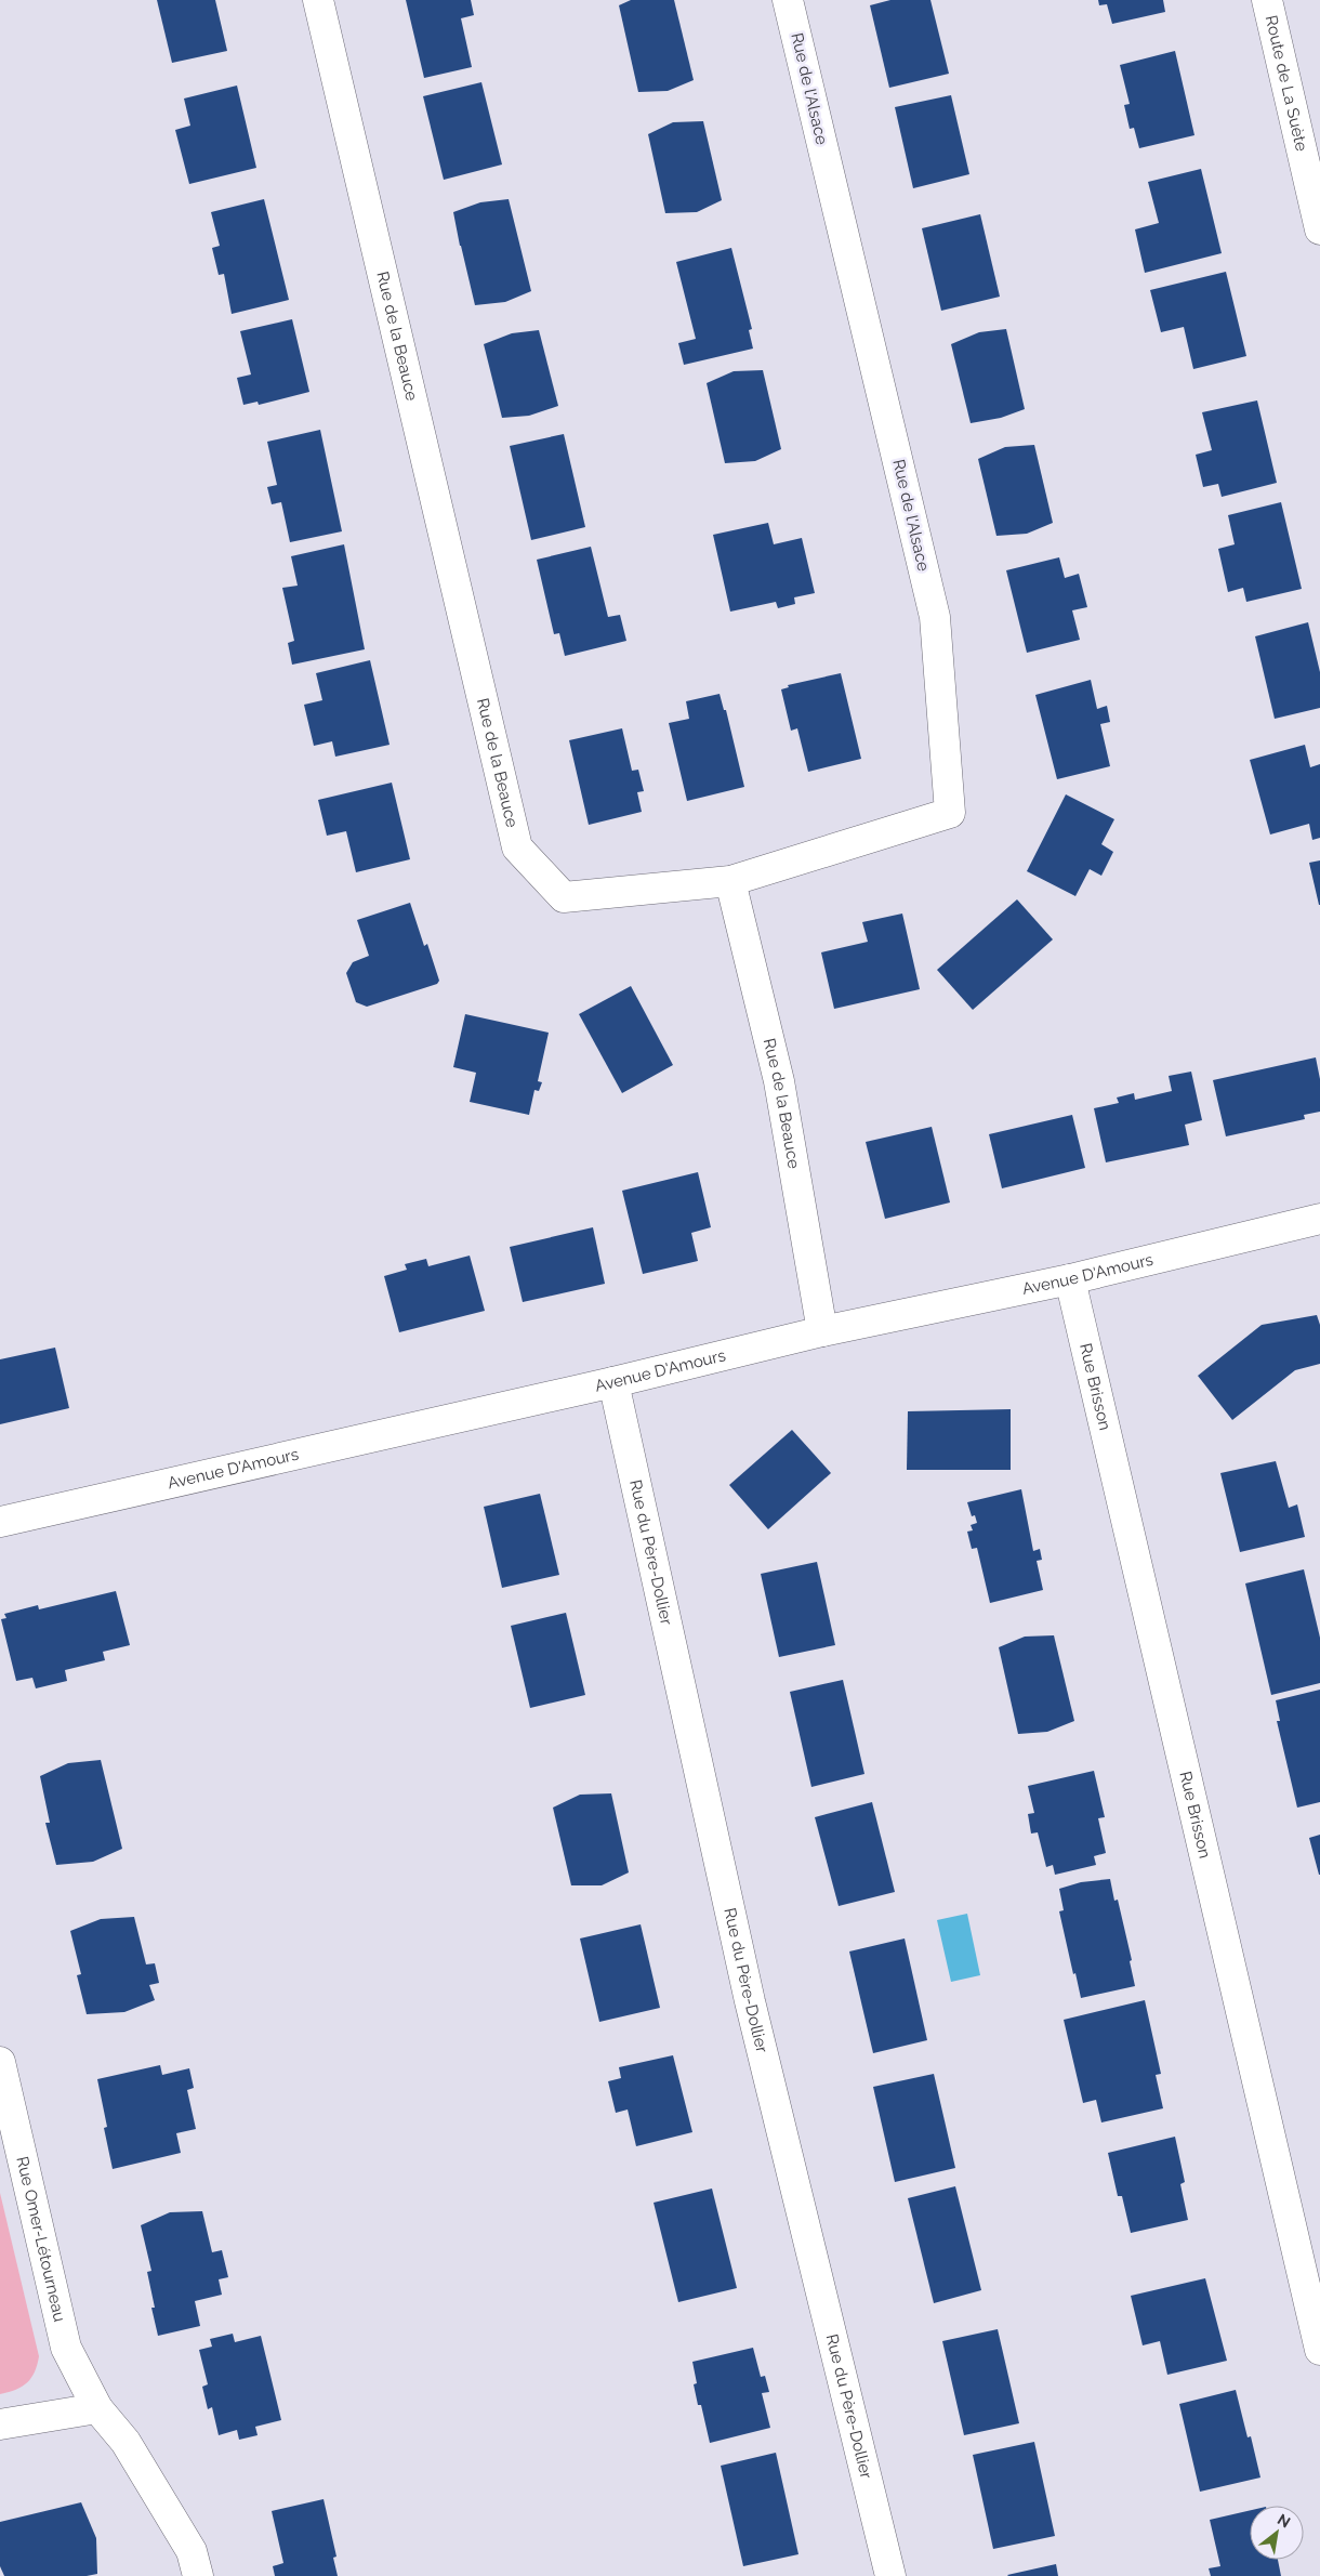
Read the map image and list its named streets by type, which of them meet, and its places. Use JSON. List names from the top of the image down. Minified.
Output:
{"streets":{"street":["Route de La Suète","Rue de l'Alsace","Rue de la Beauce","Avenue D'Amours","Rue Brisson","Rue du Père-Dollier","Rue Omer-Létourneau"]},"crossings":[["Rue de l'Alsace","Rue de la Beauce"],["Rue de la Beauce","Avenue D'Amours"],["Avenue D'Amours","Rue Brisson"],["Avenue D'Amours","Rue du Père-Dollier"]],"north":"top right"}
